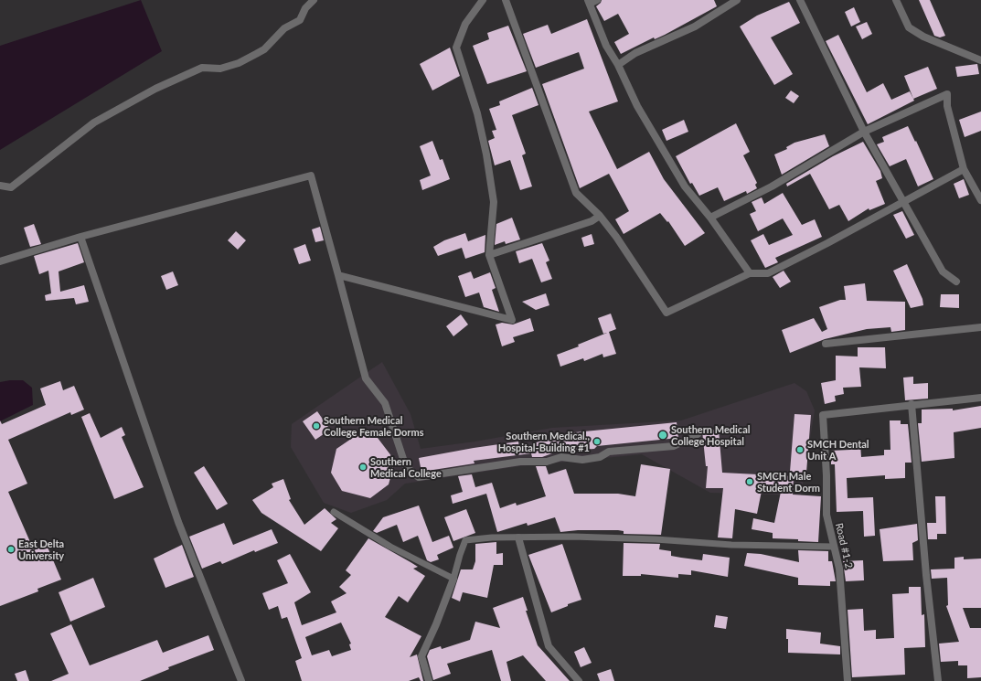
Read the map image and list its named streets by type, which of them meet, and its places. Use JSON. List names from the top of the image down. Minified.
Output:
{"streets":{"street":["Road #1-2"]},"places":["Southern Medical College Female Dorms","Southern Medical College Hospital","Southern Medical., Hospital-Building #1","SMCH Dental Unit A","Southern Medical College","SMCH Male Student Dorm","East Delta University"]}
